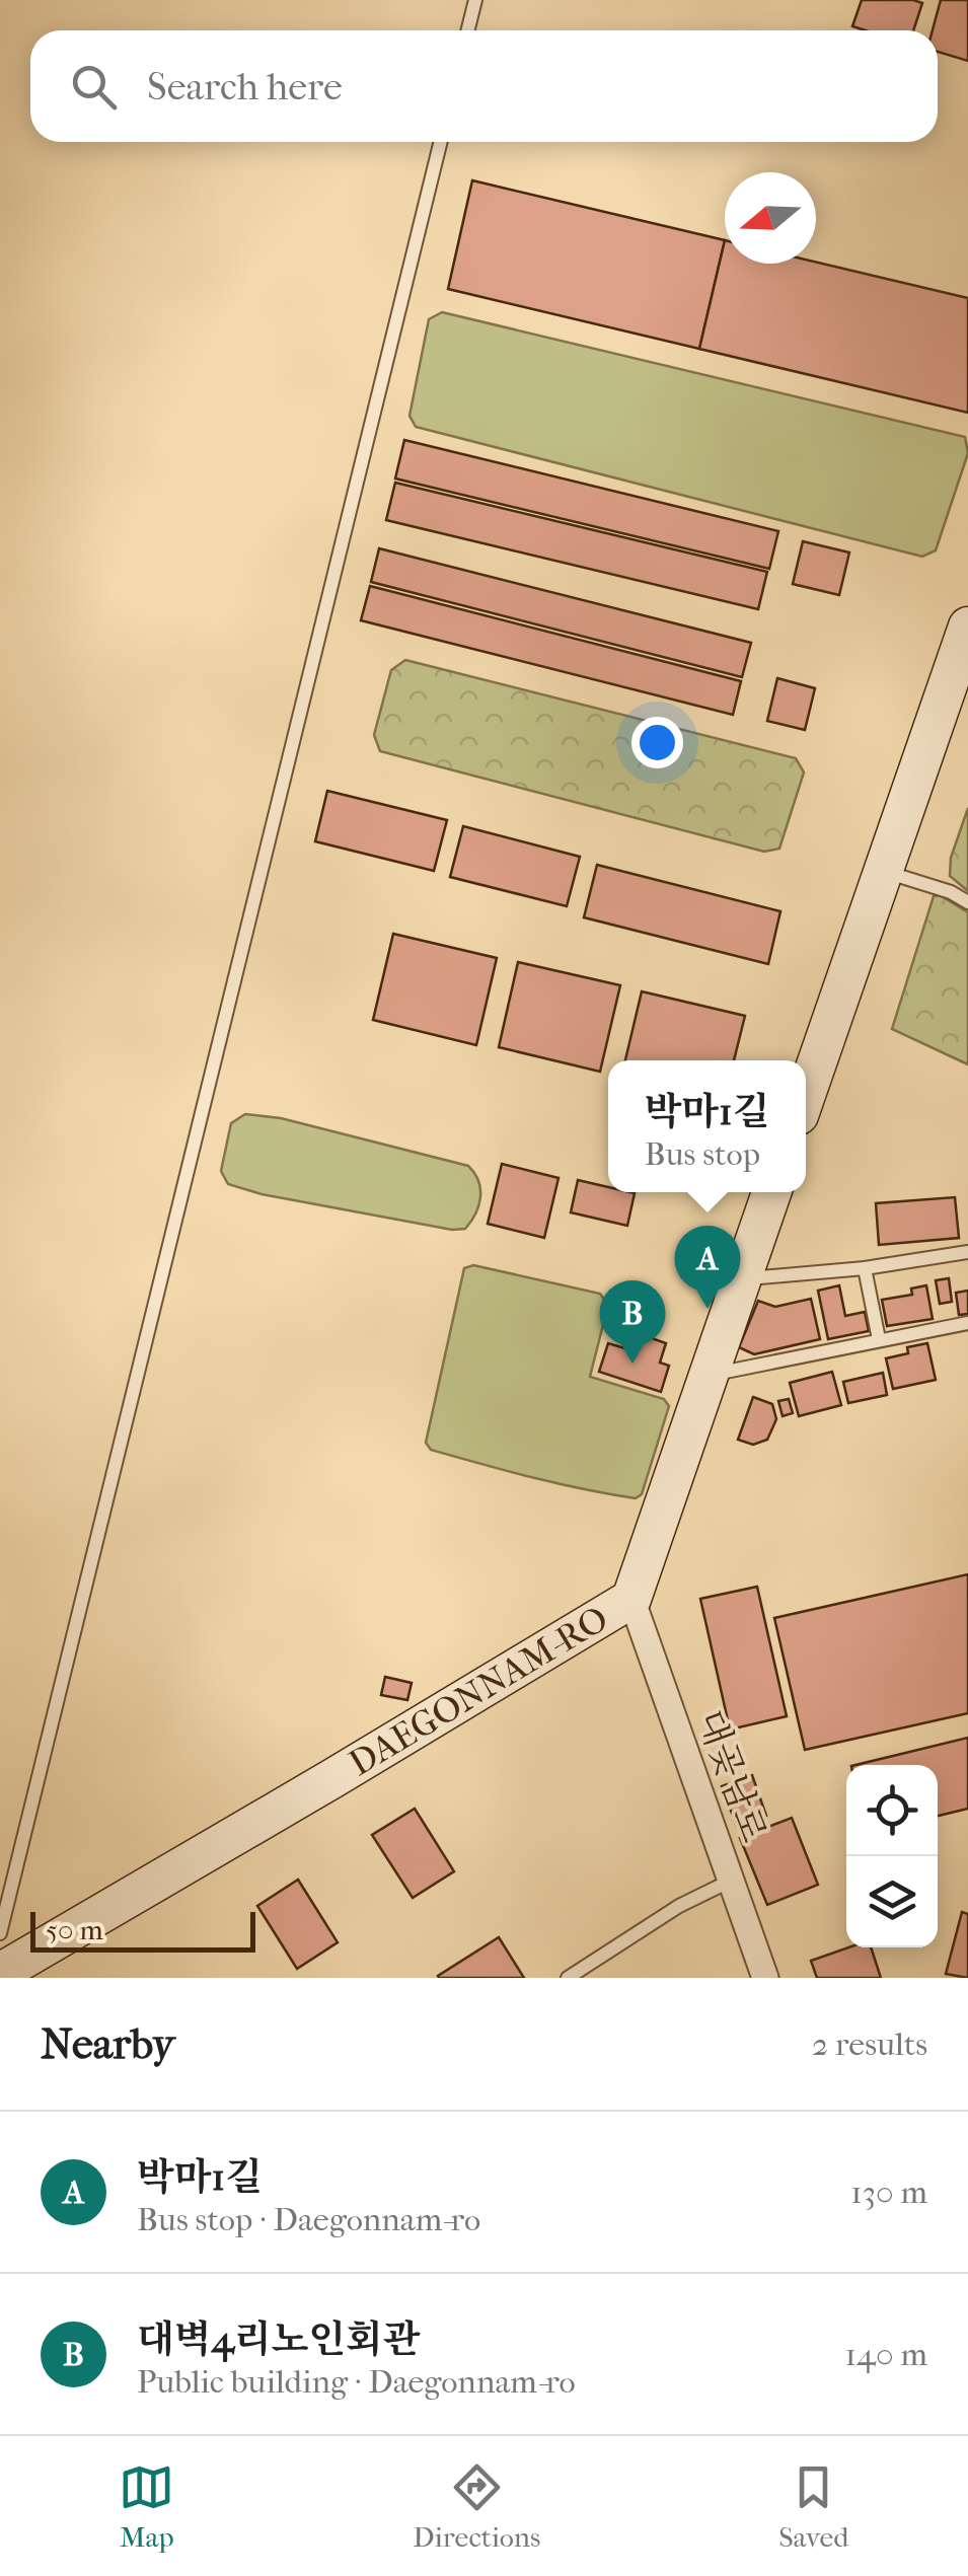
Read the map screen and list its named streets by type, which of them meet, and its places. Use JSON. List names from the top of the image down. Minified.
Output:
{"streets":{"street":["DAEGONNAM-RO","대곶남로"]},"crossings":[["DAEGONNAM-RO","대곶남로"]],"scale_bar":"50 m","north":"left","page":{"search":"Search here","popup":["박마1길","Bus stop"],"pins":["A","B"],"scale":"50 m","heading":["Nearby","2 results"],"list":[{"mark":"A","name":"박마1길","note":"Bus stop · Daegonnam-ro","value":"130 m"},{"mark":"B","name":"대벽4리노인회관","note":"Public building · Daegonnam-ro","value":"140 m"}],"nav":["Map","Directions","Saved"]}}
